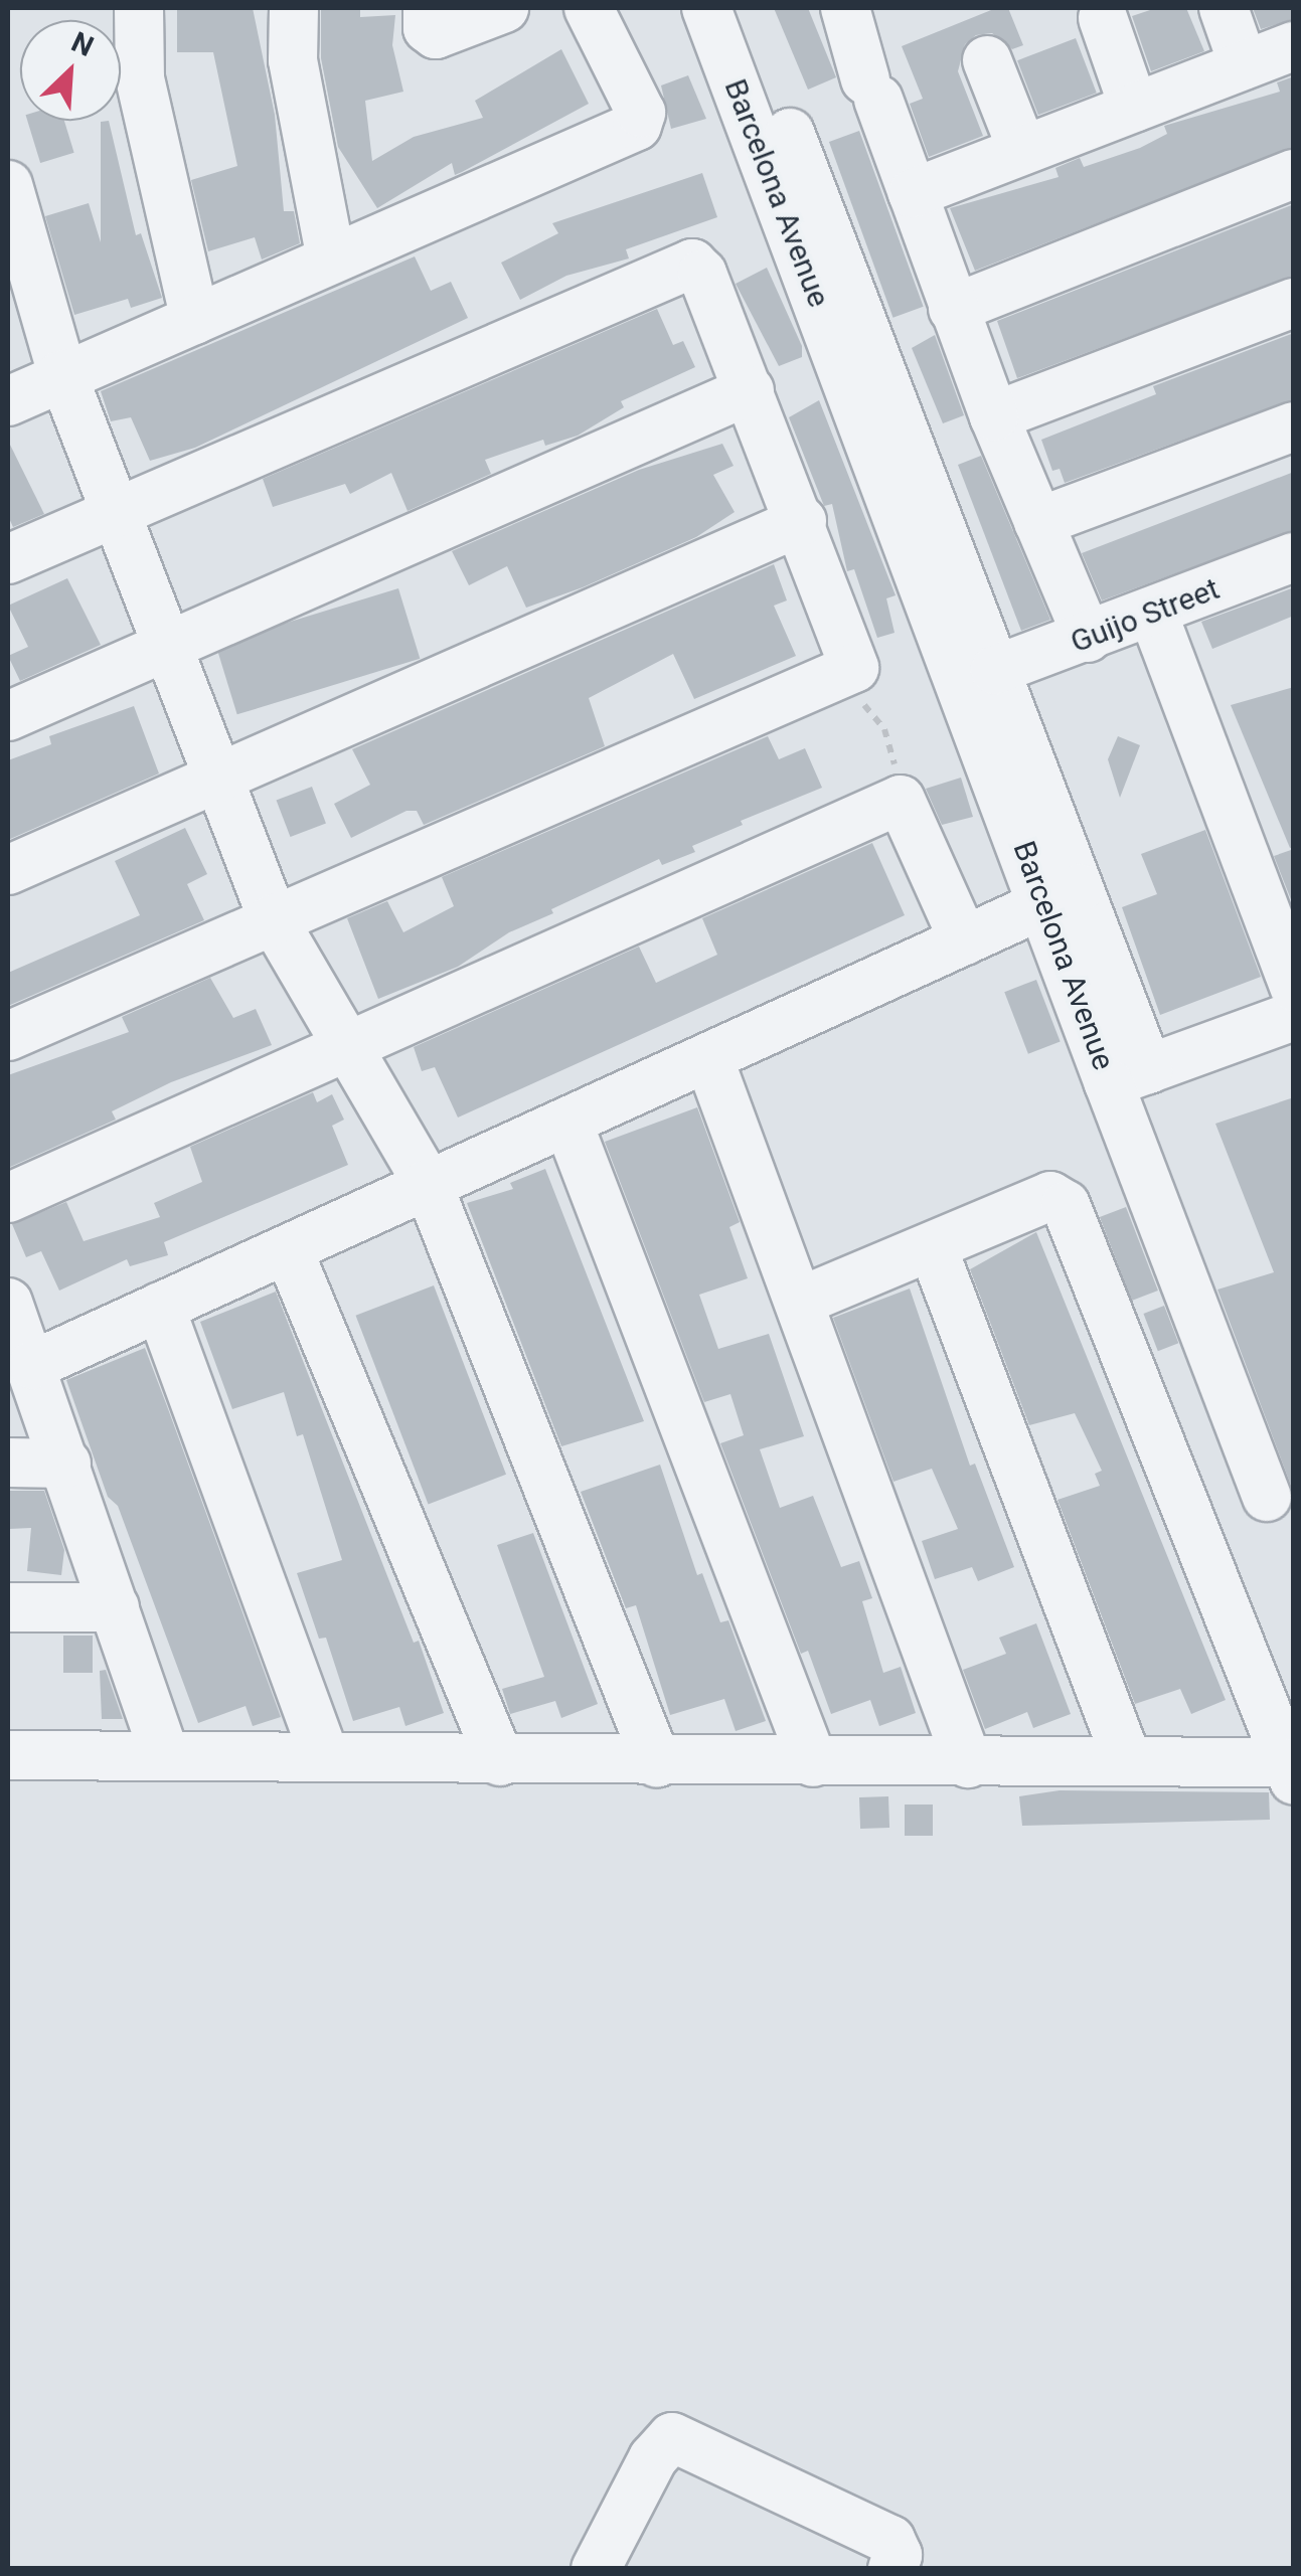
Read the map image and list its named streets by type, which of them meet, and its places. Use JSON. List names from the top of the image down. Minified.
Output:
{"streets":{"street":["Barcelona Avenue","Guijo Street"]},"crossings":[["Barcelona Avenue","Guijo Street"]],"north":"top right"}
